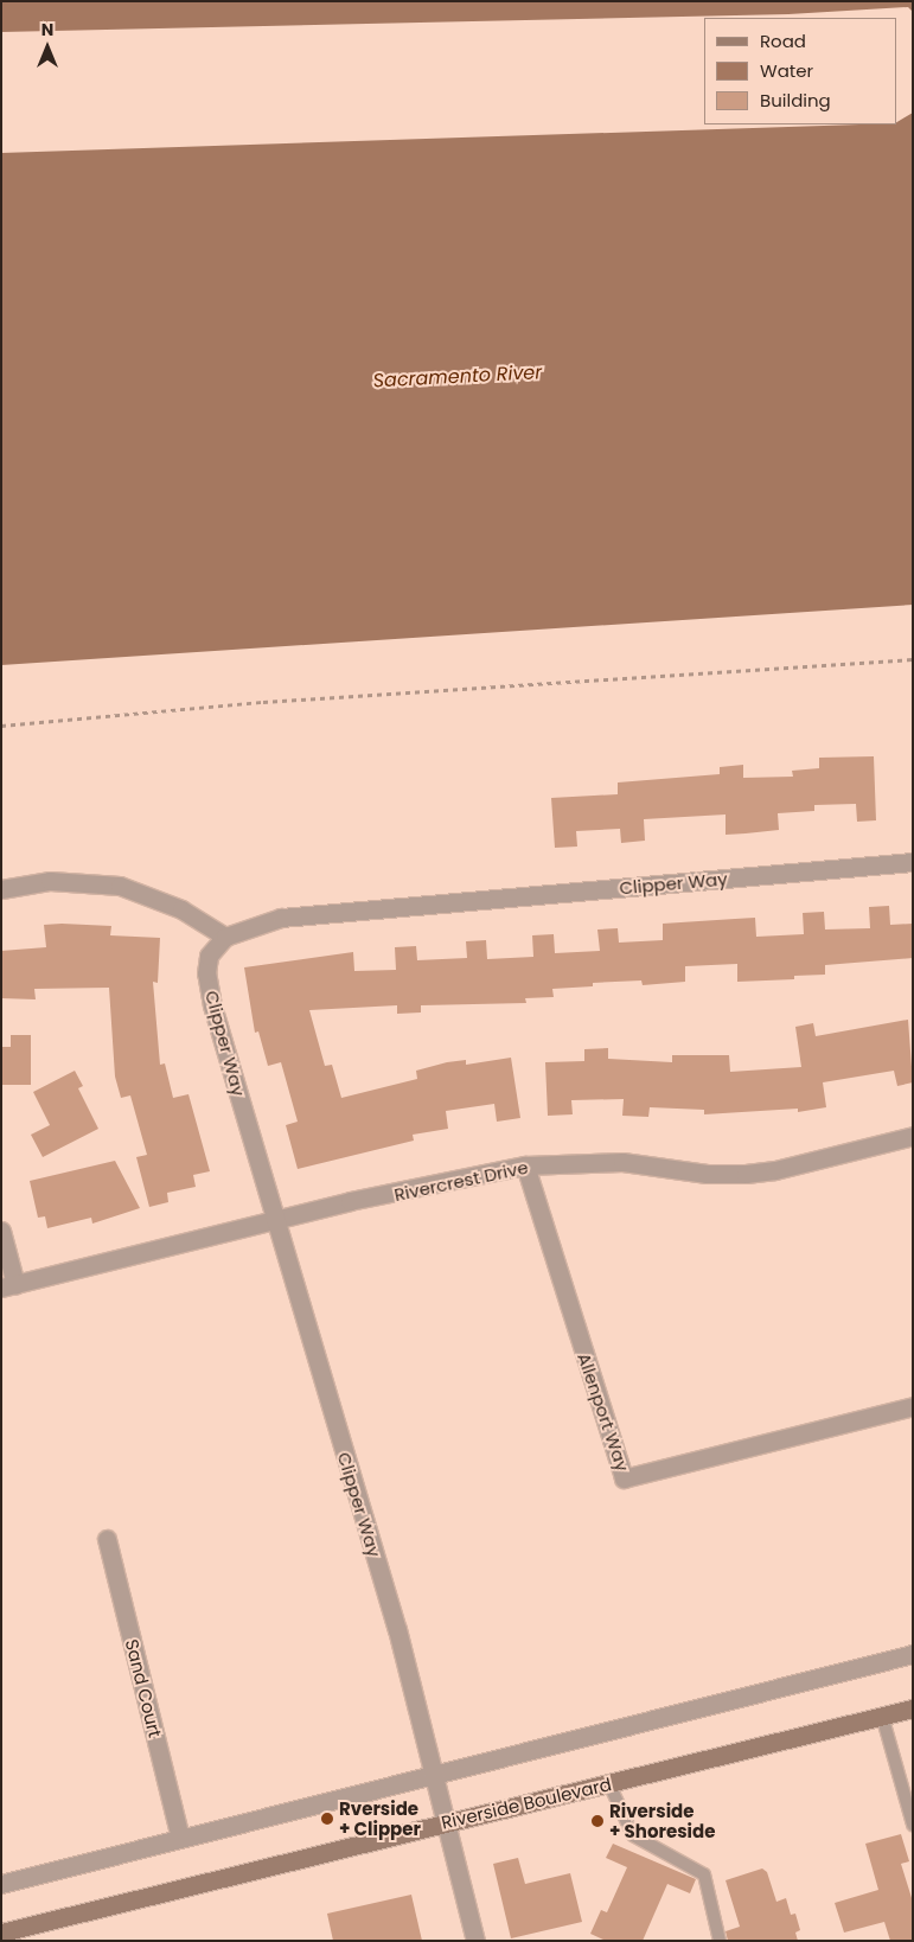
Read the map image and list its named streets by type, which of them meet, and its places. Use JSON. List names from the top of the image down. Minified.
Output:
{"streets":{"main road":["Riverside Boulevard"],"street":["Clipper Way","Rivercrest Drive","Allenport Way","Sand Court"]},"crossings":[["Clipper Way","Rivercrest Drive"],["Clipper Way","Riverside Boulevard"],["Rivercrest Drive","Allenport Way"]],"water":["Sacramento River"],"places":["Rverside + Clipper","Riverside + Shoreside"],"legend":["Road","Water","Building"],"north":"top"}
